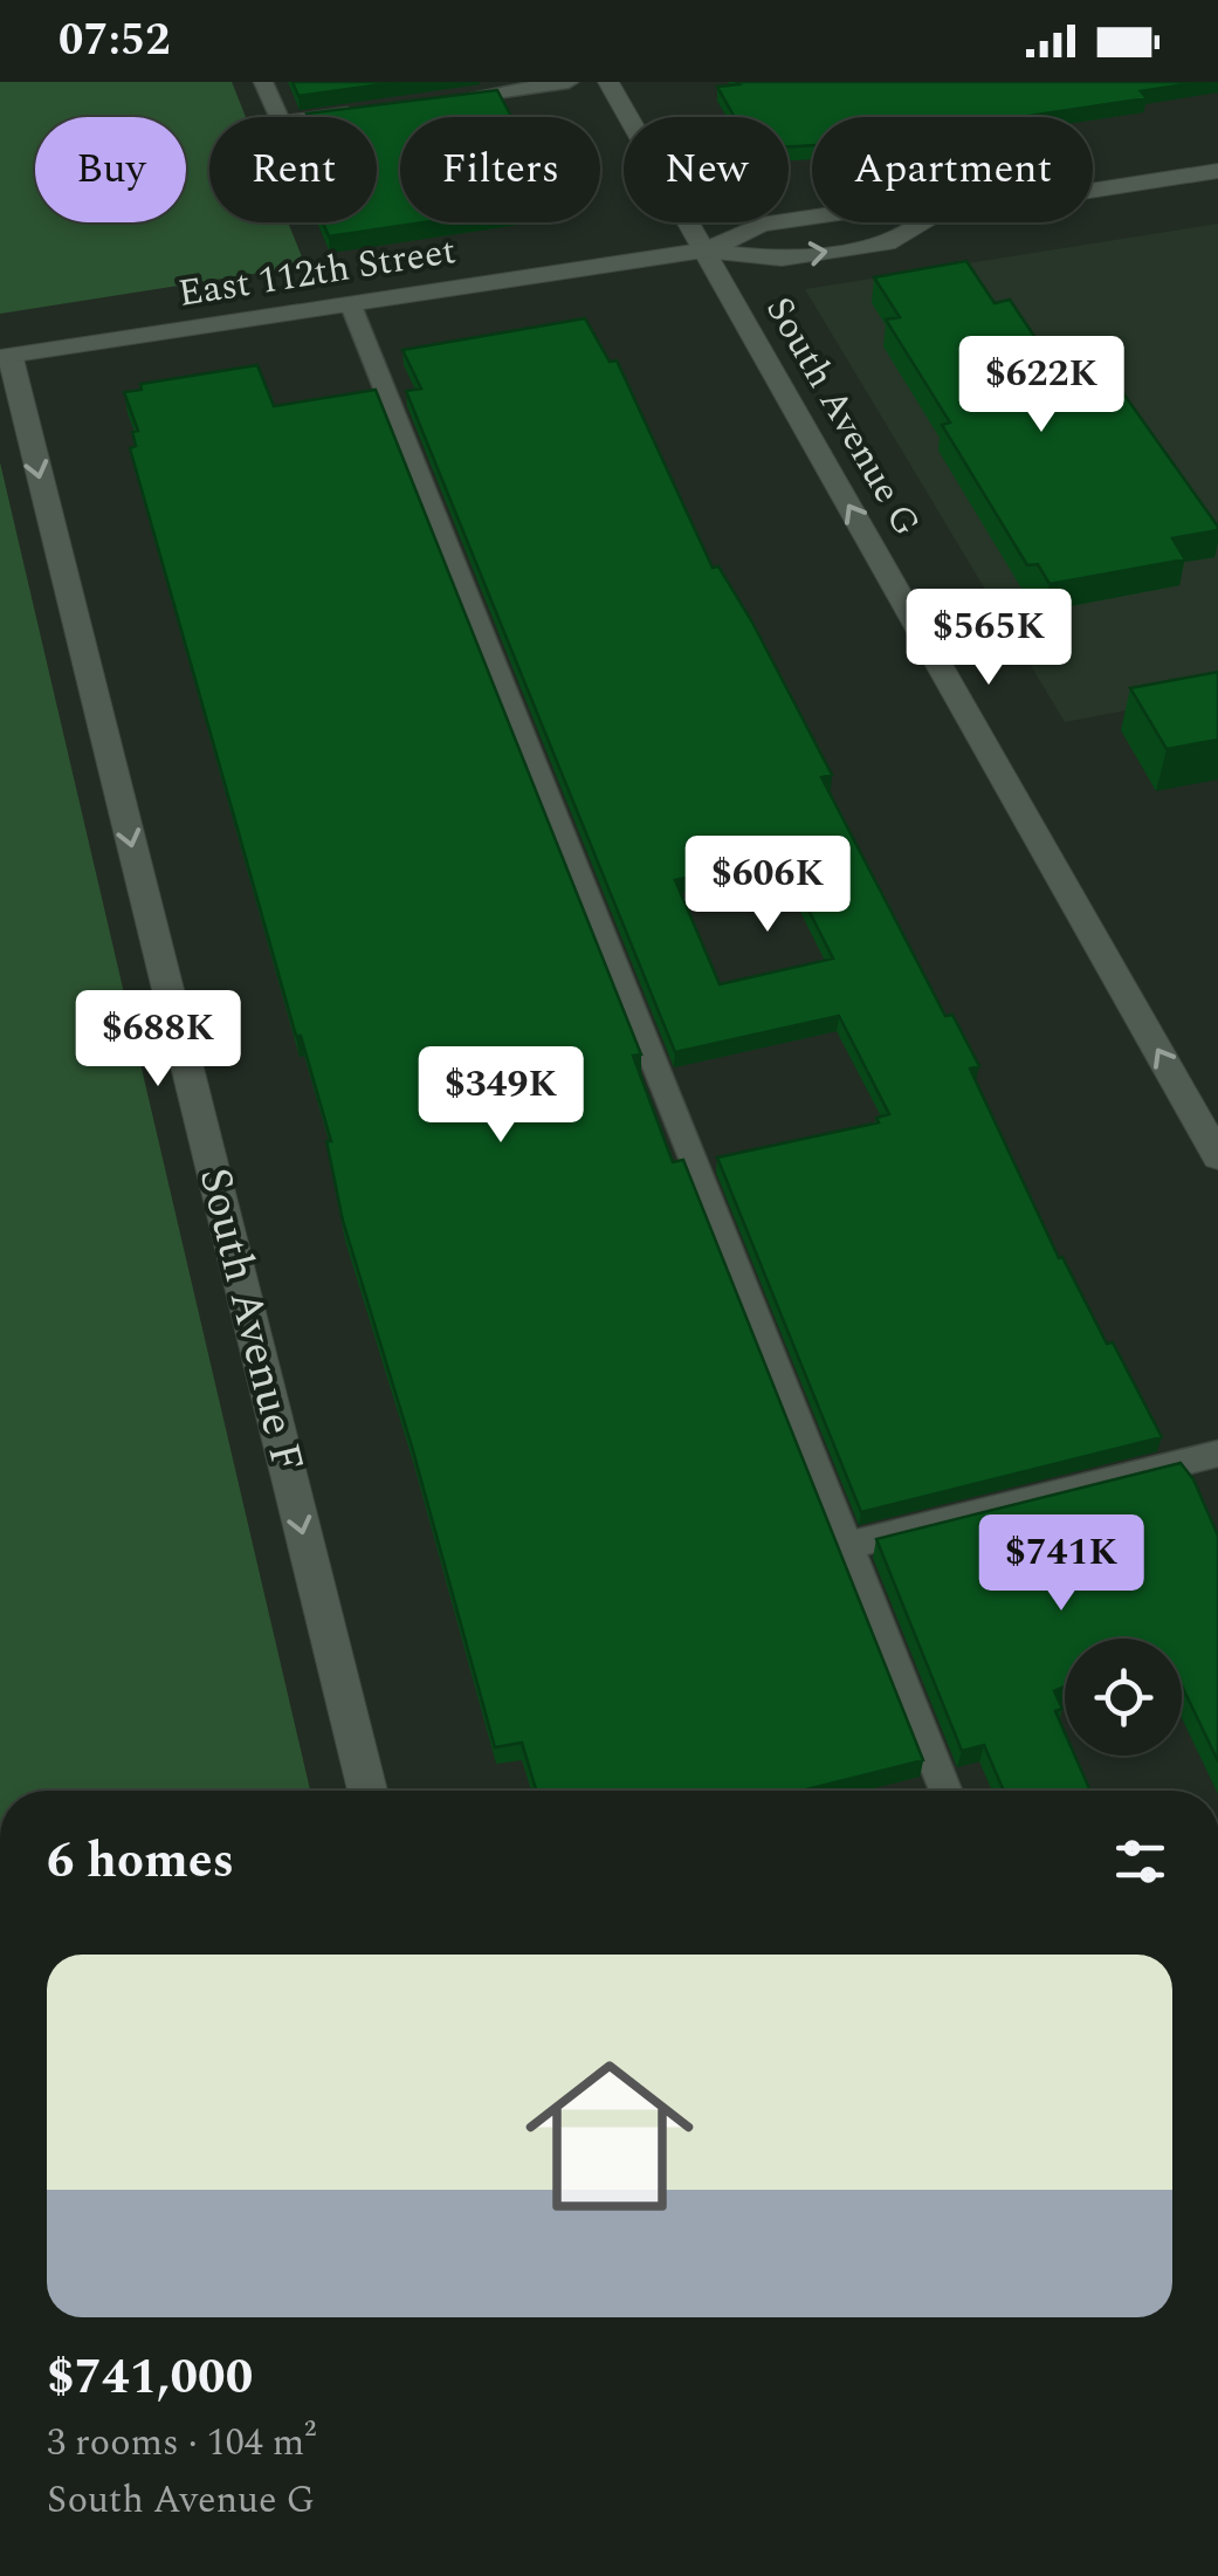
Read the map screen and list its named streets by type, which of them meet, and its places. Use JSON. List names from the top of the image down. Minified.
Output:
{"streets":{"street":["East 112th Street","South Avenue G","South Avenue F"]},"crossings":[["East 112th Street","South Avenue G"],["East 112th Street","South Avenue F"]],"one_way":["South Avenue G","South Avenue F"],"page":{"status":"07:52","chip":["Buy","Rent","Filters","New","Apartment"],"price":["$622K","$565K","$606K","$688K","$349K","$741K"],"heading":"6 homes","list":[{"name":"$741,000","note":"3 rooms · 104 m² · South Avenue G"}]}}
